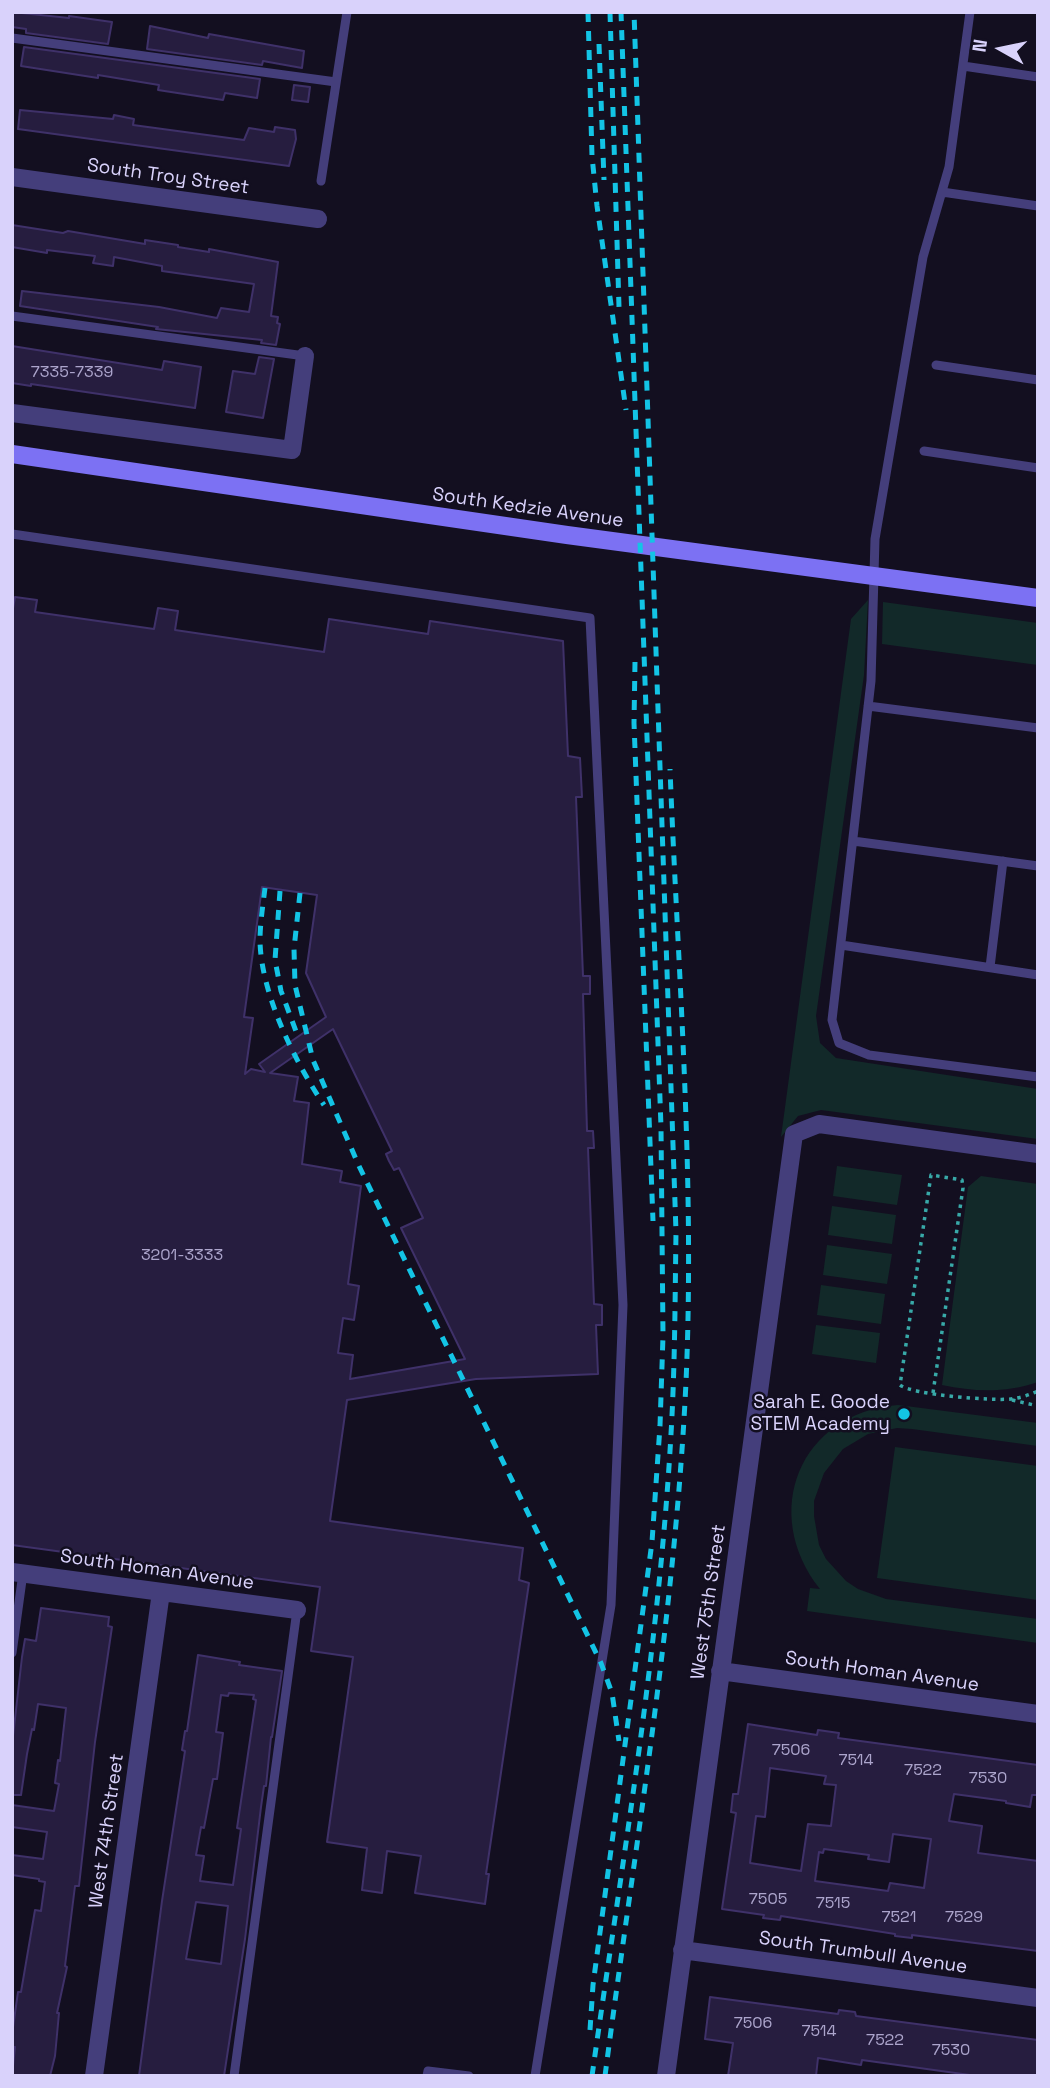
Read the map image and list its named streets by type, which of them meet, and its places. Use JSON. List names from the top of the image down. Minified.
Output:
{"streets":{"main road":["South Kedzie Avenue"],"street":["South Troy Street","South Homan Avenue","West 75th Street","West 74th Street","South Trumbull Avenue"]},"crossings":[["South Homan Avenue","West 75th Street"],["South Homan Avenue","West 74th Street"],["West 75th Street","South Trumbull Avenue"]],"places":["Sarah E. Goode STEM Academy"],"house_numbers":["7335-7339","3201-3333","7506","7514","7522","7530","7505","7515","7521","7529","7506","7514","7522","7530"],"north":"left"}
